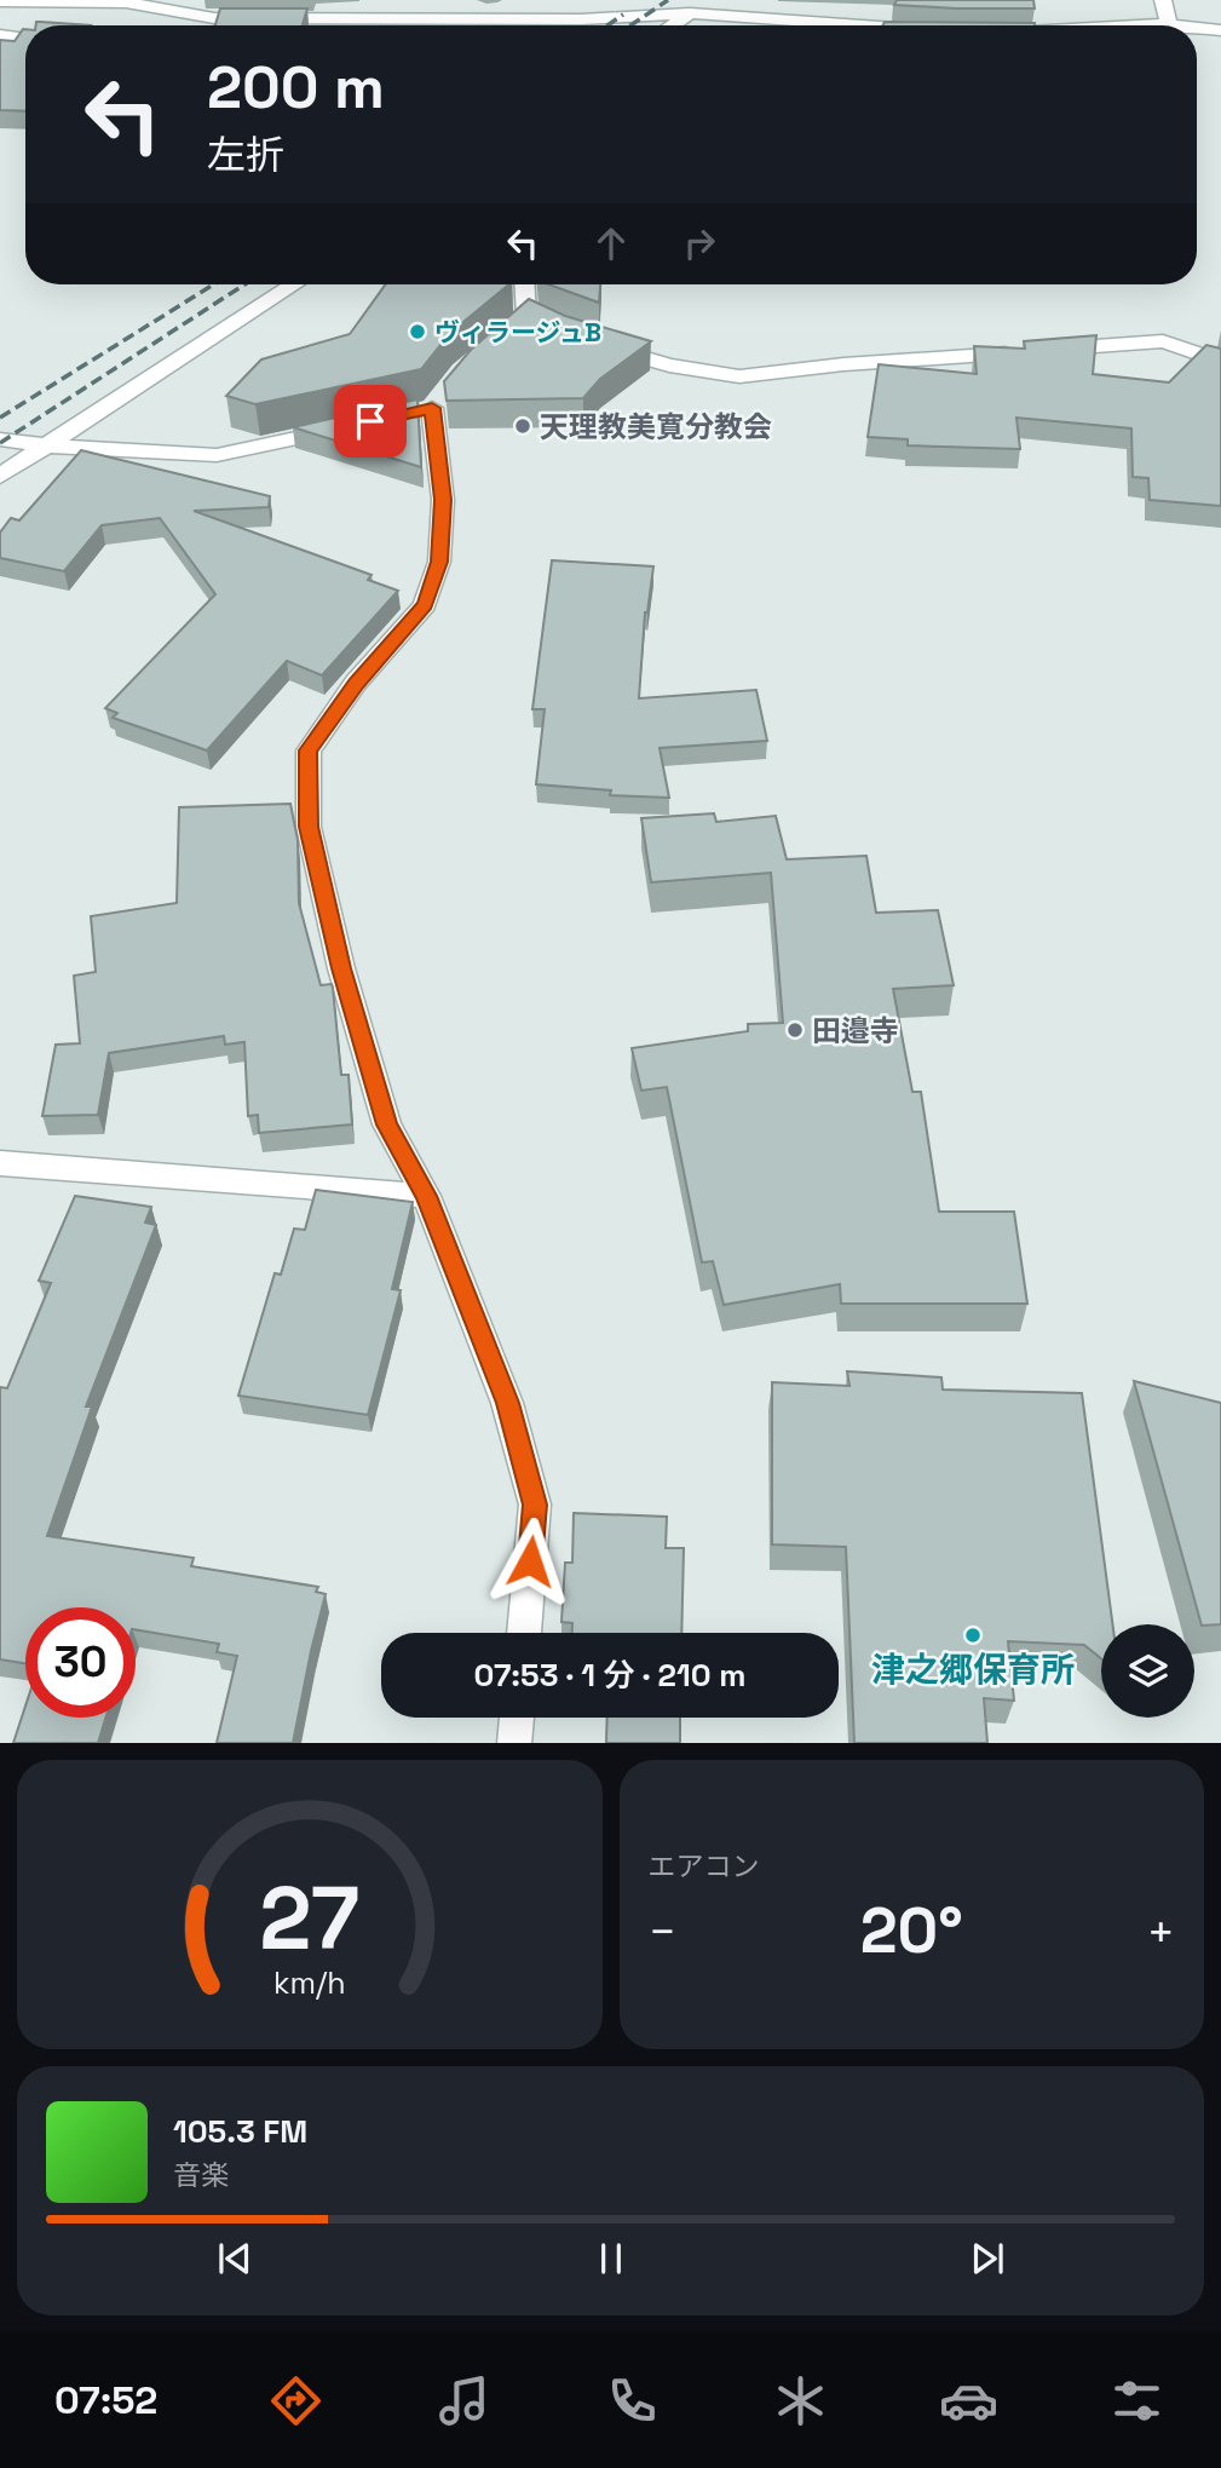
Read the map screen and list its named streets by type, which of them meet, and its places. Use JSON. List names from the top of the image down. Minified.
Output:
{"places":["ヴィラージュB","天理教美寛分教会","田邉寺","津之郷保育所"],"page":{"turn":["200 m","左折"],"limit":"30","trip":"07:53 · 1 分 · 210 m","tile":"エアコン","heat":["−","20°","+"],"song":["105.3 FM","音楽"],"tabs":"07:52","gauge":["27","km/h"]}}
